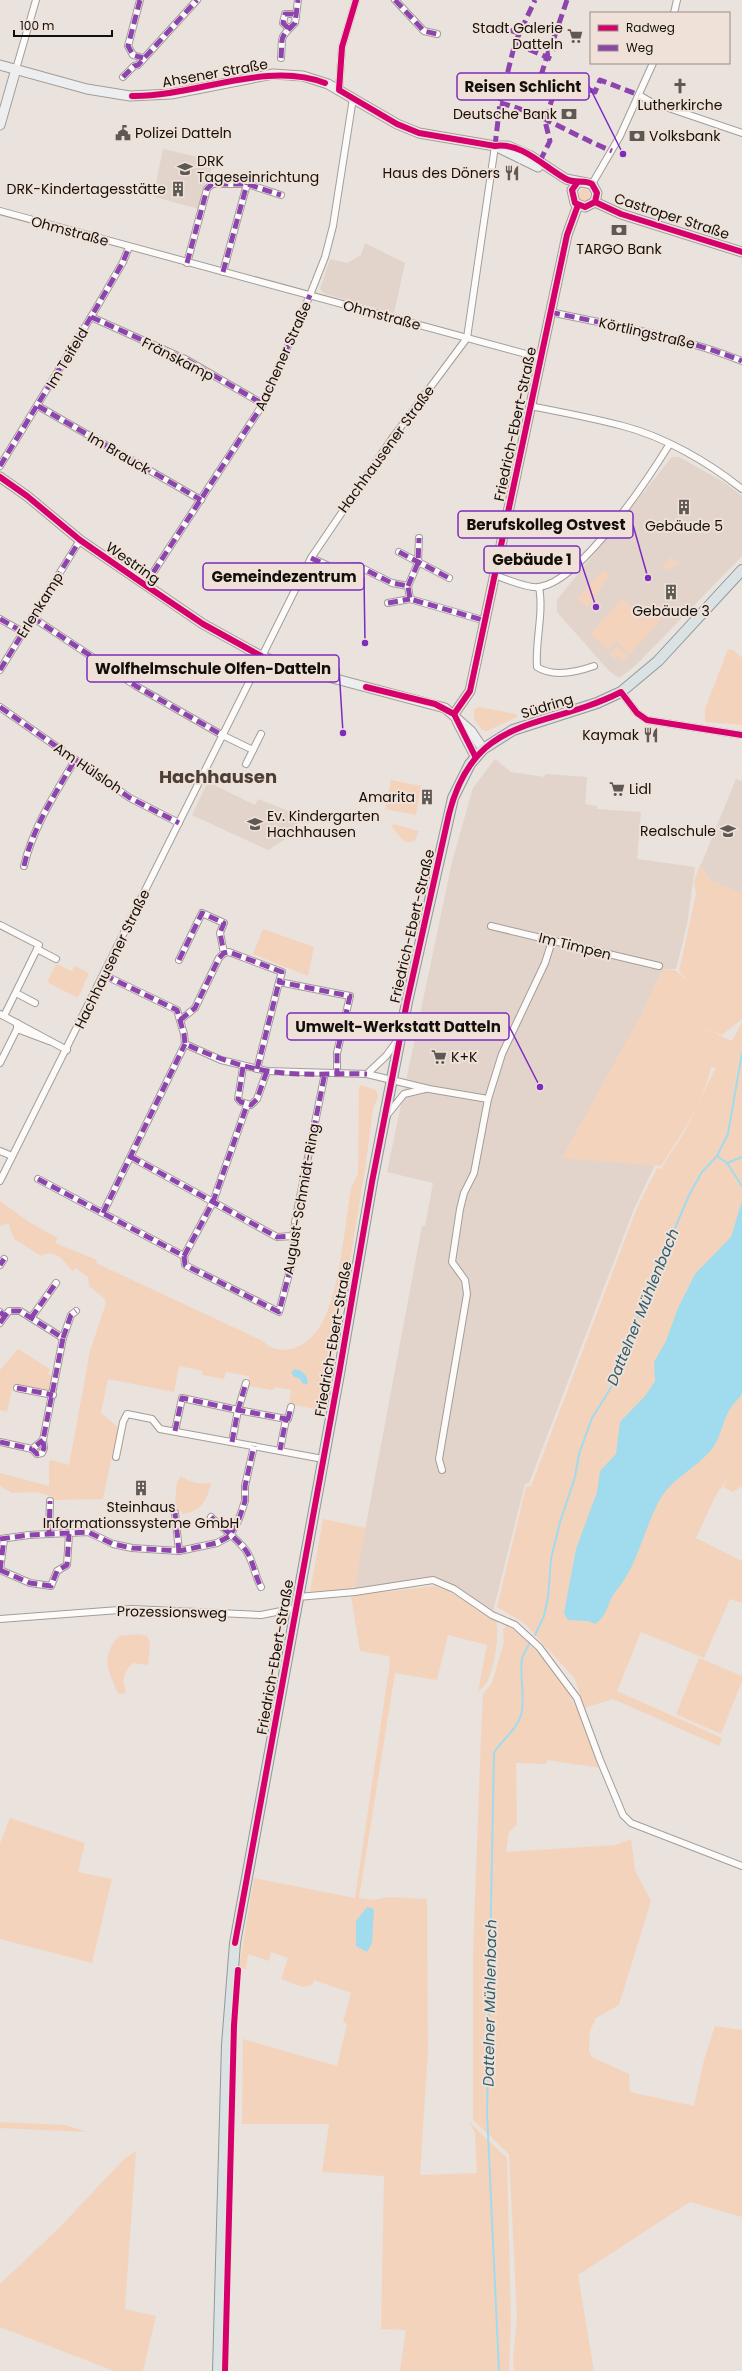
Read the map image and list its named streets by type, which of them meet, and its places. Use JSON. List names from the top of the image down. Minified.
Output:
{"streets":{"main road":["Friedrich-Ebert-Straße","Südring"],"street":["Ahsener Straße","Castroper Straße","Ohmstraße","Körtlingstraße","Aachener Straße","Im Teifeld","Fränskamp","Hachhausener Straße","Im Brauck","Westring","Erlenkamp","Am Hülsloh","Im Timpen","August-Schmidt-Ring","Prozessionsweg"]},"crossings":[["Ahsener Straße","Aachener Straße"],["Ahsener Straße","Hachhausener Straße"],["Castroper Straße","Friedrich-Ebert-Straße"],["Ohmstraße","Aachener Straße"],["Ohmstraße","Im Teifeld"],["Ohmstraße","Friedrich-Ebert-Straße"],["Ohmstraße","Hachhausener Straße"],["Körtlingstraße","Friedrich-Ebert-Straße"],["Aachener Straße","Fränskamp"],["Aachener Straße","Im Brauck"],["Aachener Straße","Westring"],["Im Teifeld","Fränskamp"],["Im Teifeld","Im Brauck"],["Friedrich-Ebert-Straße","Westring"],["Friedrich-Ebert-Straße","Südring"],["Friedrich-Ebert-Straße","Prozessionsweg"],["Hachhausener Straße","Westring"],["Hachhausener Straße","Am Hülsloh"],["Westring","Erlenkamp"],["Westring","Südring"]],"districts":["Hachhausen"],"water":["Dattelner Mühlenbach"],"places":{"supermarket":["Stadt Galerie Datteln","Lidl","K+K"],"church":["Lutherkirche"],"bank":["Deutsche Bank","Volksbank","TARGO Bank"],"public building":["Polizei Datteln"],"other":["Reisen Schlicht","Berufskolleg Ostvest","Gebäude 1","Gemeindezentrum","Wolfhelmschule Olfen-Datteln","Umwelt-Werkstatt Datteln"],"school or university":["DRK Tageseinrichtung","Ev. Kindergarten Hachhausen","Realschule"],"restaurant":["Haus des Döners","Kaymak"],"building":["DRK-Kindertagesstätte","Gebäude 5","Gebäude 3","Amarita","Steinhaus Informationssysteme GmbH"]},"legend":["Radweg","Weg"],"scale_bar":"100 m"}
